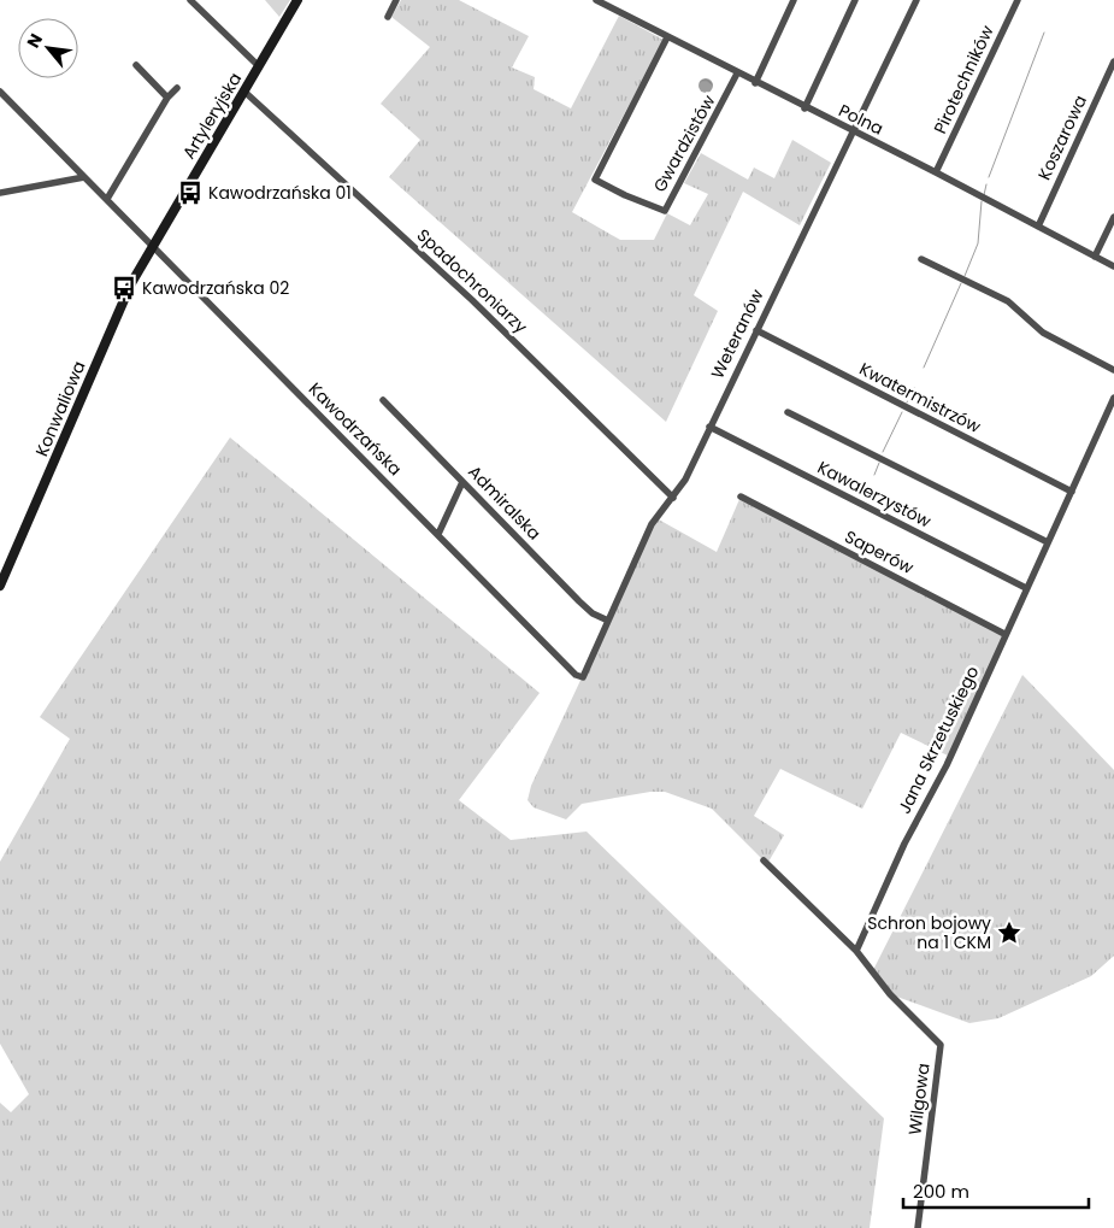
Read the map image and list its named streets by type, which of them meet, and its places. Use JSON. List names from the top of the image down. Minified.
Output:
{"streets":{"street":["Pirotechników","Artyleryjska","Polna","Koszarowa","Gwardzistów","Spadochroniarzy","Weteranów","Kwatermistrzów","Konwaliowa","Kawodrzańska","Kawalerzystów","Admiralska","Saperów","Jana Skrzetuskiego","Wilgowa"]},"crossings":[["Pirotechników","Polna"],["Artyleryjska","Spadochroniarzy"],["Artyleryjska","Konwaliowa"],["Artyleryjska","Kawodrzańska"],["Polna","Koszarowa"],["Polna","Gwardzistów"],["Polna","Weteranów"],["Spadochroniarzy","Weteranów"],["Weteranów","Kwatermistrzów"],["Weteranów","Kawodrzańska"],["Weteranów","Kawalerzystów"],["Weteranów","Admiralska"],["Kwatermistrzów","Jana Skrzetuskiego"],["Konwaliowa","Kawodrzańska"],["Kawalerzystów","Jana Skrzetuskiego"],["Saperów","Jana Skrzetuskiego"],["Jana Skrzetuskiego","Wilgowa"]],"places":{"bus stop":["Kawodrzańska 01","Kawodrzańska 02"],"place":["Schron bojowy na 1 CKM"]},"scale_bar":"200 m","north":"top left"}
